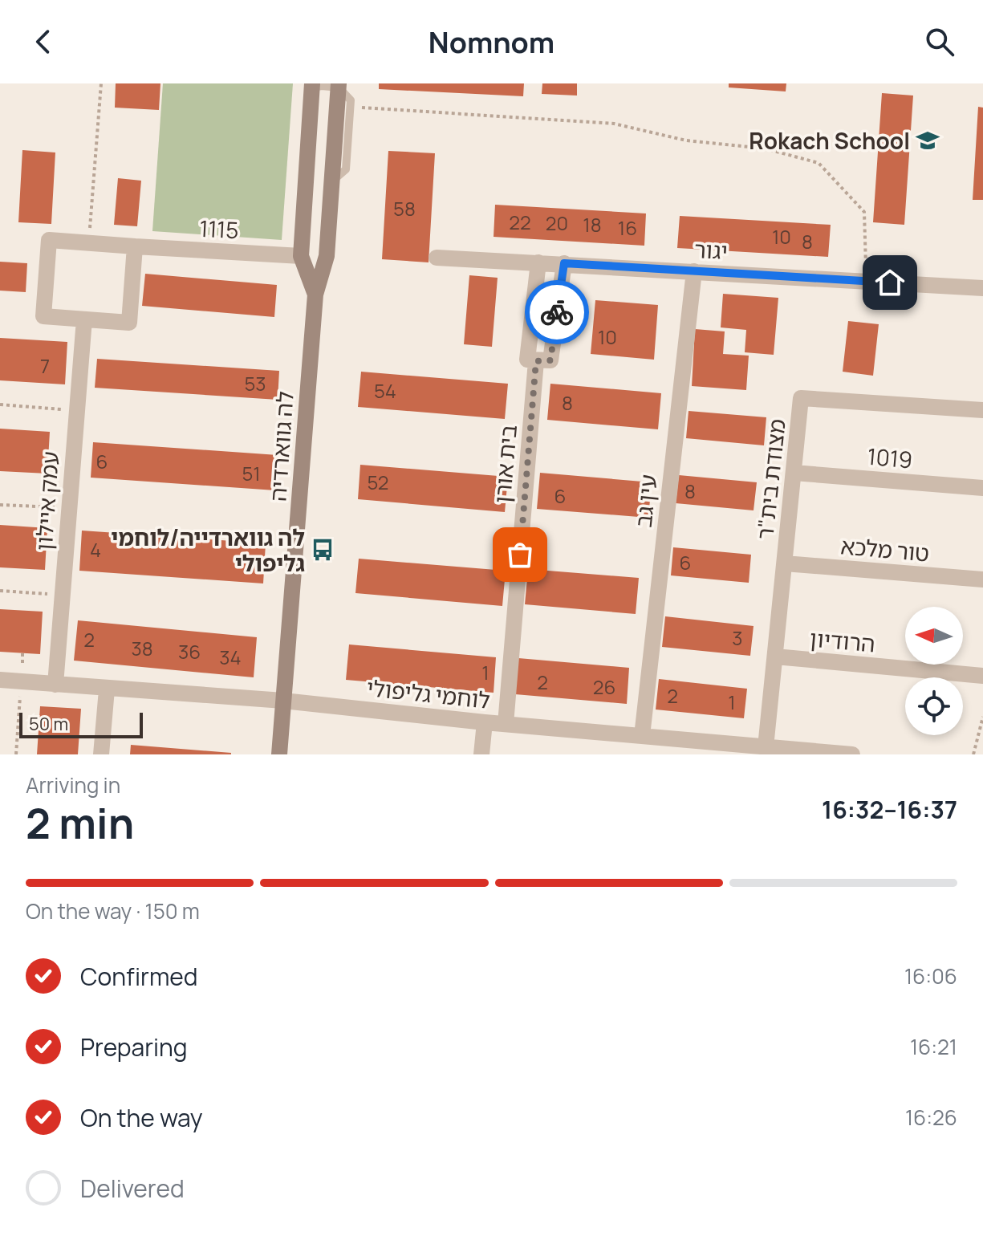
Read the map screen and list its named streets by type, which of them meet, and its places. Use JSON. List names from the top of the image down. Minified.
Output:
{"streets":{"main road":["לה גווארדיה"],"street":["1115","יגור","1019","בית אורן","מצודת בית\"ר","עמק איילון","עין גב","טור מלכא","הרודיון","לוחמי גליפולי"]},"crossings":[["1115","לה גווארדיה"],["1115","עמק איילון"],["יגור","בית אורן"],["יגור","עין גב"],["לה גווארדיה","לוחמי גליפולי"],["1019","מצודת בית\"ר"],["בית אורן","לוחמי גליפולי"],["מצודת בית\"ר","טור מלכא"],["מצודת בית\"ר","הרודיון"],["מצודת בית\"ר","לוחמי גליפולי"],["עמק איילון","לוחמי גליפולי"],["עין גב","לוחמי גליפולי"]],"places":{"school or university":["Rokach School"],"bus stop":["לה גווארדייה/לוחמי גליפולי"]},"house_numbers":["58","22","20","18","16","10","8","10","7","53","54","8","6","51","52","8","6","4","6","3","2","38","36","34","1","2","26","2","1"],"scale_bar":"50 m","north":"left","page":{"header":"Nomnom","scale":"50 m","heading":["2 min","Arriving in","16:32–16:37"],"bar":"On the way · 150 m","list":[["Confirmed","16:06"],["Preparing","16:21"],["On the way","16:26"],"Delivered"]}}
